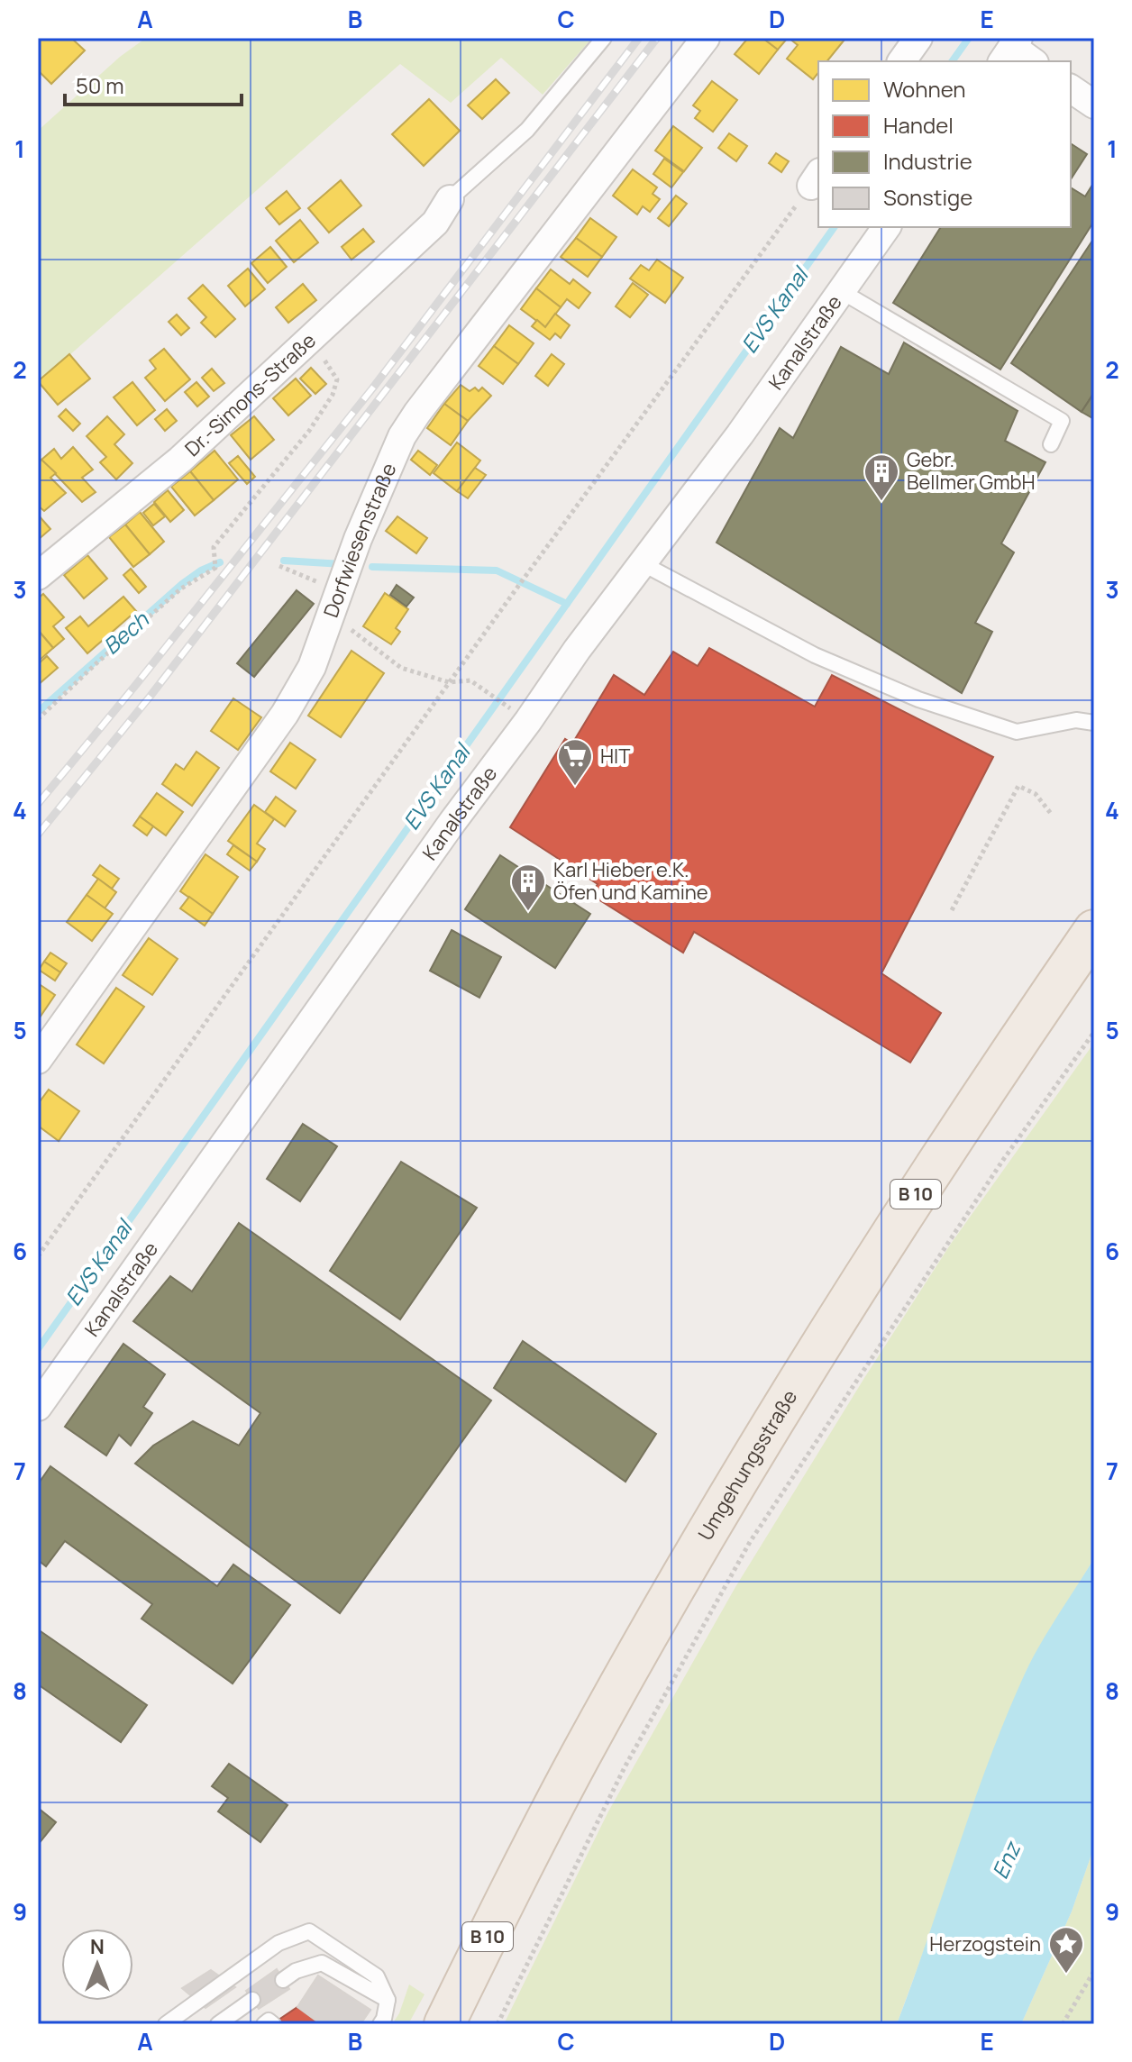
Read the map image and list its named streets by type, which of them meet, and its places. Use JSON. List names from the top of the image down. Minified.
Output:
{"streets":{"main road":["B 10","Umgehungsstraße"],"street":["Kanalstraße","Dr.-Simons-Straße","Dorfwiesenstraße"]},"water":["EVS Kanal","Bech","Enz"],"places":{"building":["Gebr. Bellmer GmbH","Karl Hieber e.K. Öfen und Kamine"],"supermarket":["HIT"],"place":["Herzogstein"]},"legend":["Wohnen","Handel","Industrie","Sonstige"],"scale_bar":"50 m","north":"top","grid":{"columns":["A","B","C","D","E"],"rows":["1","2","3","4","5","6","7","8","9"]}}
